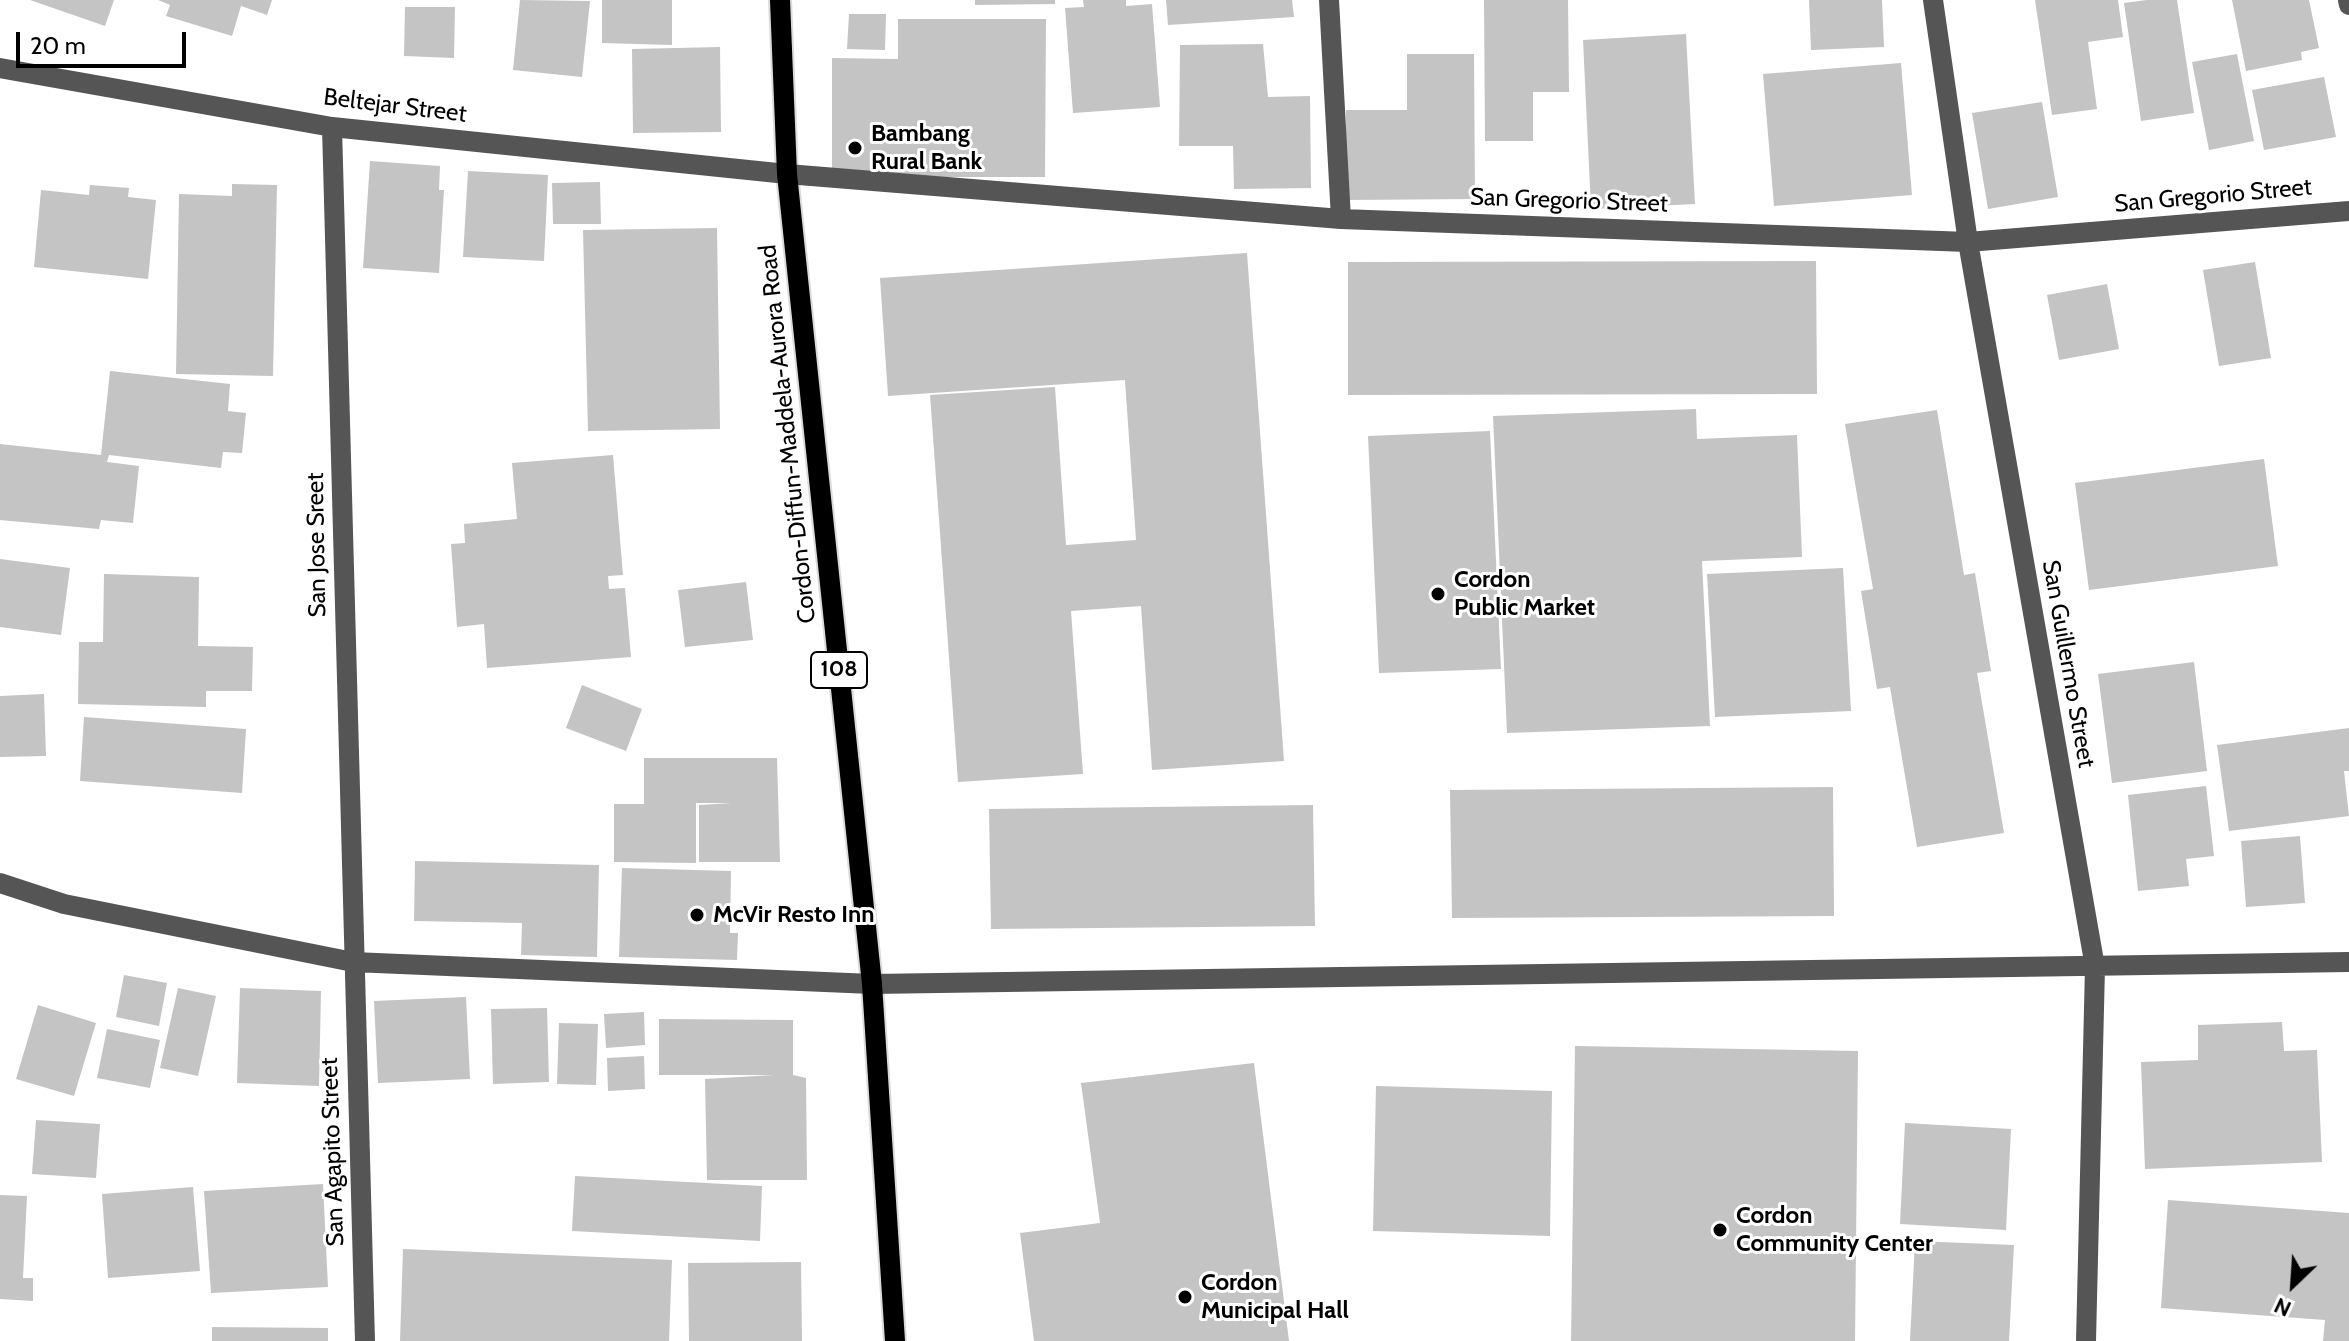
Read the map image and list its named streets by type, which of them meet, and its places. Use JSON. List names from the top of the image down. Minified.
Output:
{"streets":{"main road":["Cordon-Diffun-Maddela-Aurora Road","108"],"street":["Beltejar Street","San Gregorio Street","San Jose Sreet","San Guillermo Street","San Agapito Street"]},"crossings":[["Beltejar Street","San Gregorio Street"],["Beltejar Street","Cordon-Diffun-Maddela-Aurora Road"],["Beltejar Street","San Jose Sreet"],["San Gregorio Street","Cordon-Diffun-Maddela-Aurora Road"],["San Gregorio Street","San Guillermo Street"],["San Jose Sreet","San Agapito Street"]],"places":["Bambang Rural Bank","Cordon Public Market","McVir Resto Inn","Cordon Community Center","Cordon Municipal Hall"],"scale_bar":"20 m","north":"bottom left"}
